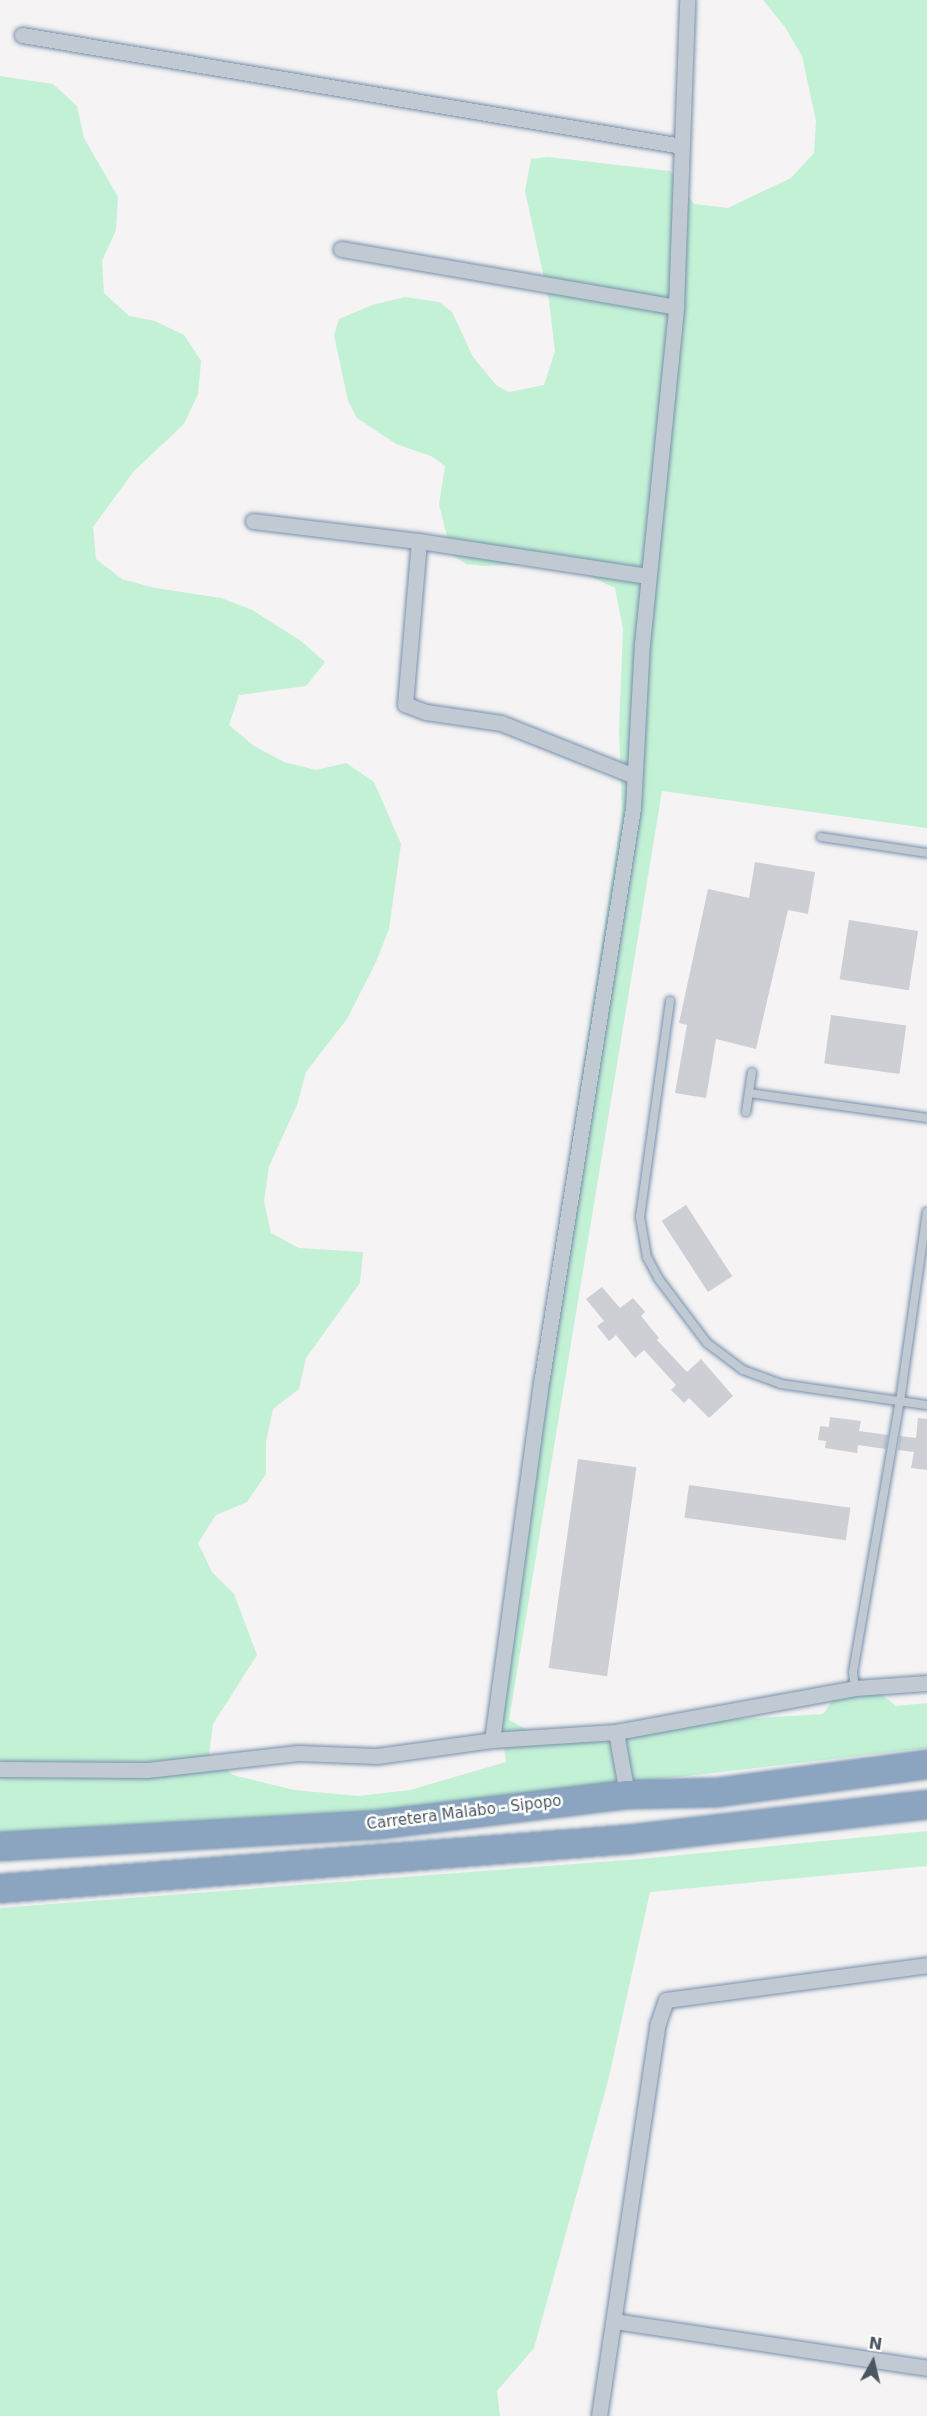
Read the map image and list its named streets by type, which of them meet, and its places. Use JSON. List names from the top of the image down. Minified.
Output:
{"streets":{"highway":["Carretera Malabo - Sipopo"]},"north":"top"}
